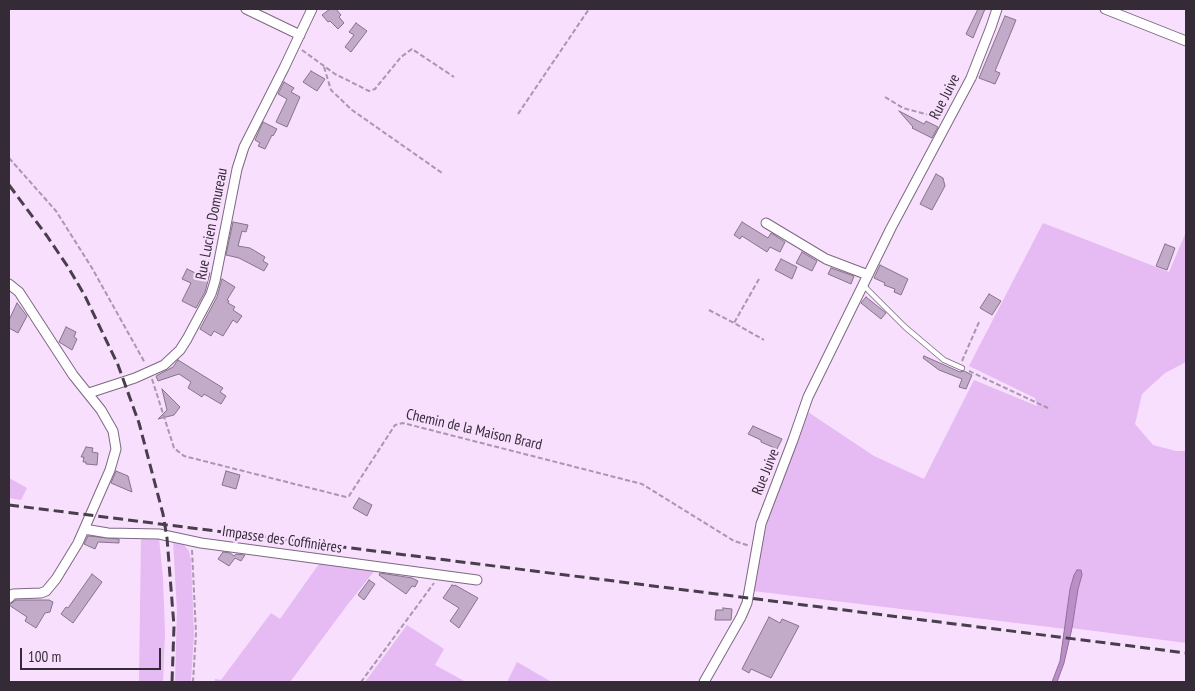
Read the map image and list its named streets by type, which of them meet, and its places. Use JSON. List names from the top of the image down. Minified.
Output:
{"streets":{"street":["Rue Juive","Rue Lucien Domureau","Impasse des Coffinières"],"path":["Chemin de la Maison Brard"]},"crossings":[["Rue Juive","Chemin de la Maison Brard"],["Rue Lucien Domureau","Chemin de la Maison Brard"]],"scale_bar":"100 m"}
